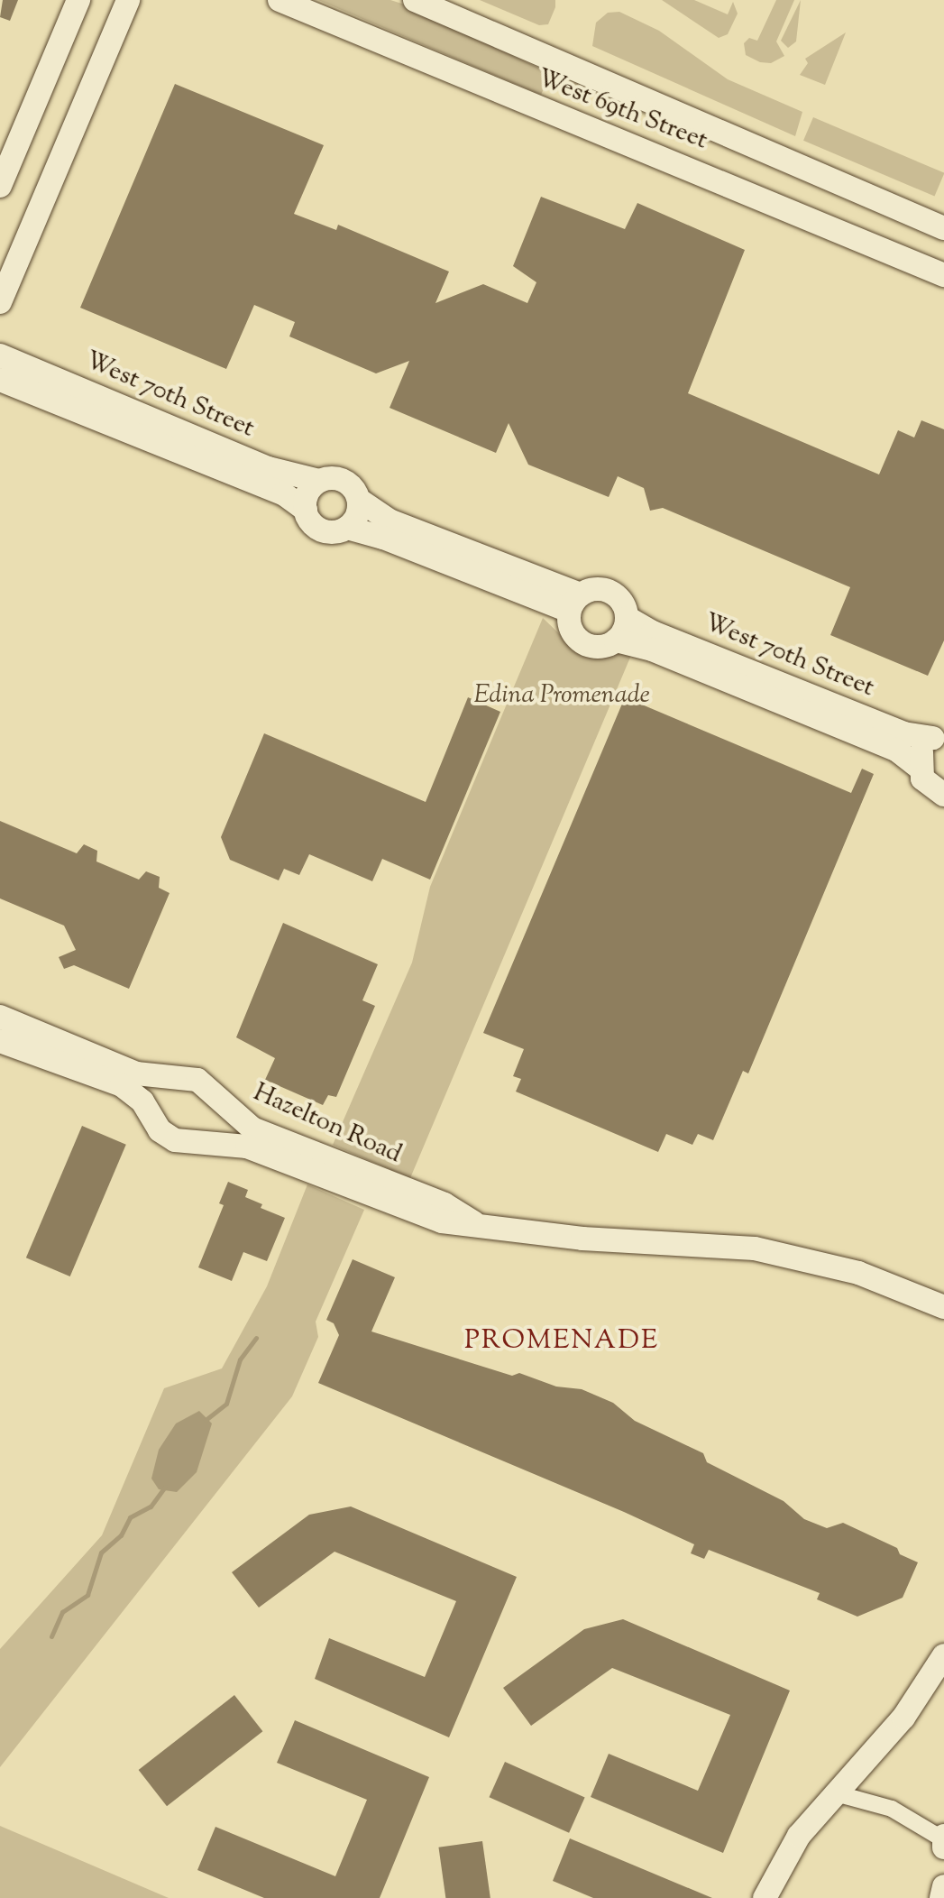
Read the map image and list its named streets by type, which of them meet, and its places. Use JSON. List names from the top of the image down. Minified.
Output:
{"streets":{"street":["West 69th Street","West 70th Street","Hazelton Road"]},"districts":["PROMENADE"],"parks":["Edina Promenade"]}
